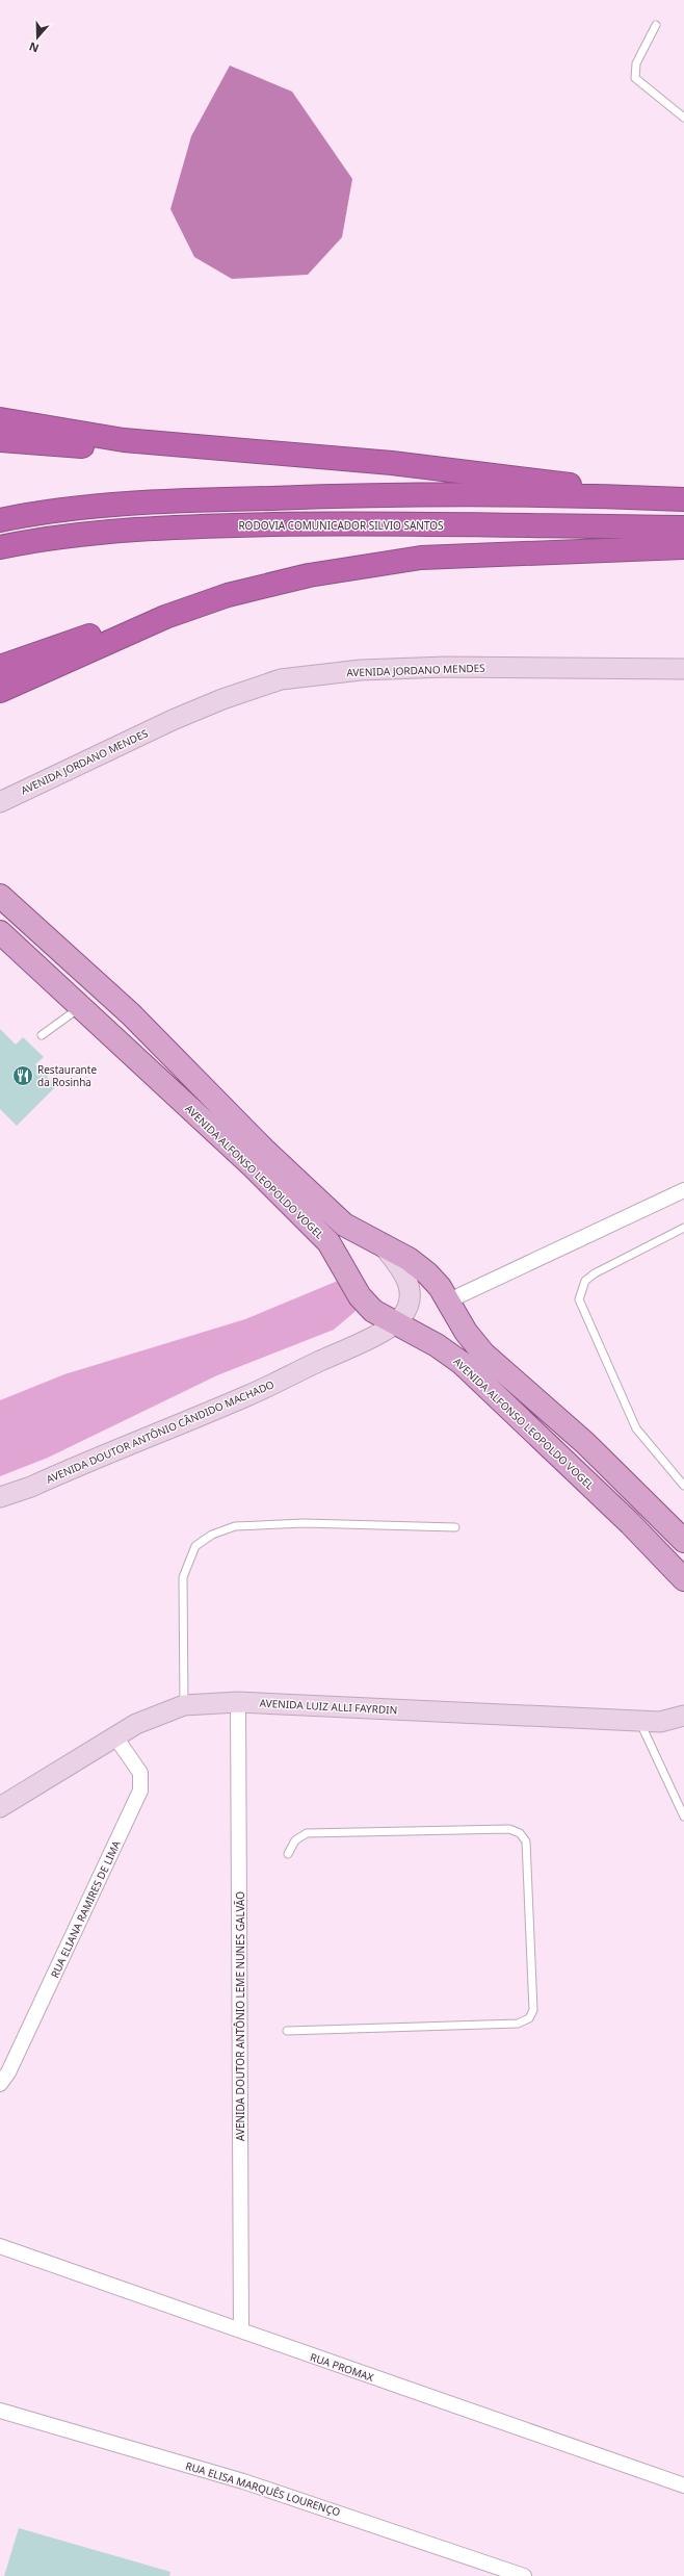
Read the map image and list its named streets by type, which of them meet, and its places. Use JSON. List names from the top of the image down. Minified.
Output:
{"streets":{"highway":["RODOVIA COMUNICADOR SILVIO SANTOS"],"main road":["AVENIDA ALFONSO LEOPOLDO VOGEL"],"street":["AVENIDA JORDANO MENDES","AVENIDA DOUTOR ANTÔNIO CÂNDIDO MACHADO","AVENIDA LUIZ ALLI FAYRDIN","RUA ELIANA RAMIRES DE LIMA","AVENIDA DOUTOR ANTÔNIO LEME NUNES GALVÃO","RUA PROMAX","RUA ELISA MARQUÊS LOURENÇO"]},"crossings":[["AVENIDA ALFONSO LEOPOLDO VOGEL","AVENIDA DOUTOR ANTÔNIO CÂNDIDO MACHADO"],["AVENIDA LUIZ ALLI FAYRDIN","RUA ELIANA RAMIRES DE LIMA"],["AVENIDA LUIZ ALLI FAYRDIN","AVENIDA DOUTOR ANTÔNIO LEME NUNES GALVÃO"],["AVENIDA DOUTOR ANTÔNIO LEME NUNES GALVÃO","RUA PROMAX"]],"places":{"restaurant":["Restaurante da Rosinha"]},"north":"bottom"}
